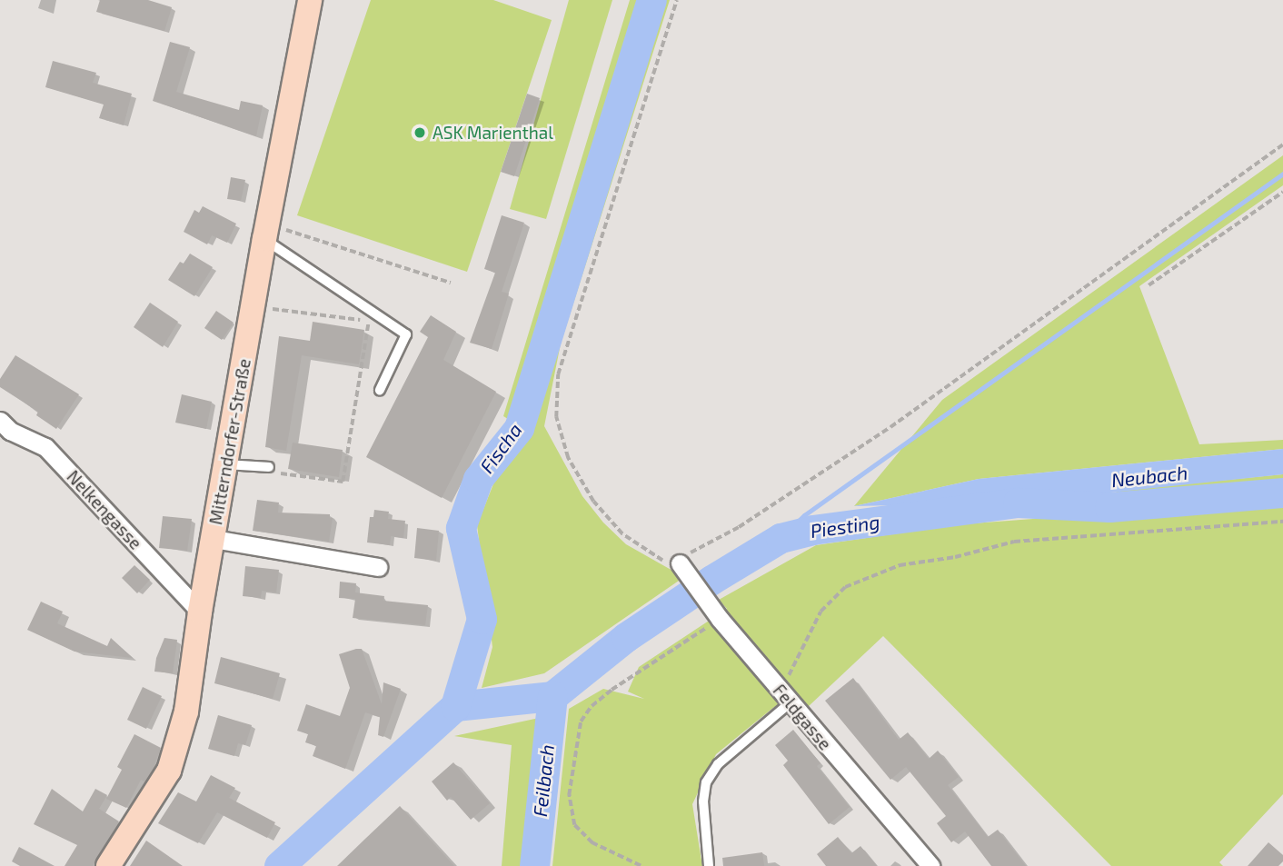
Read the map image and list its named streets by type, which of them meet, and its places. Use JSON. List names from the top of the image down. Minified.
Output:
{"streets":{"street":["Mitterndorfer-Straße","Nelkengasse","Feldgasse"]},"crossings":[["Mitterndorfer-Straße","Nelkengasse"]],"water":["Fischa","Neubach","Piesting","Feilbach"],"places":["ASK Marienthal"]}
